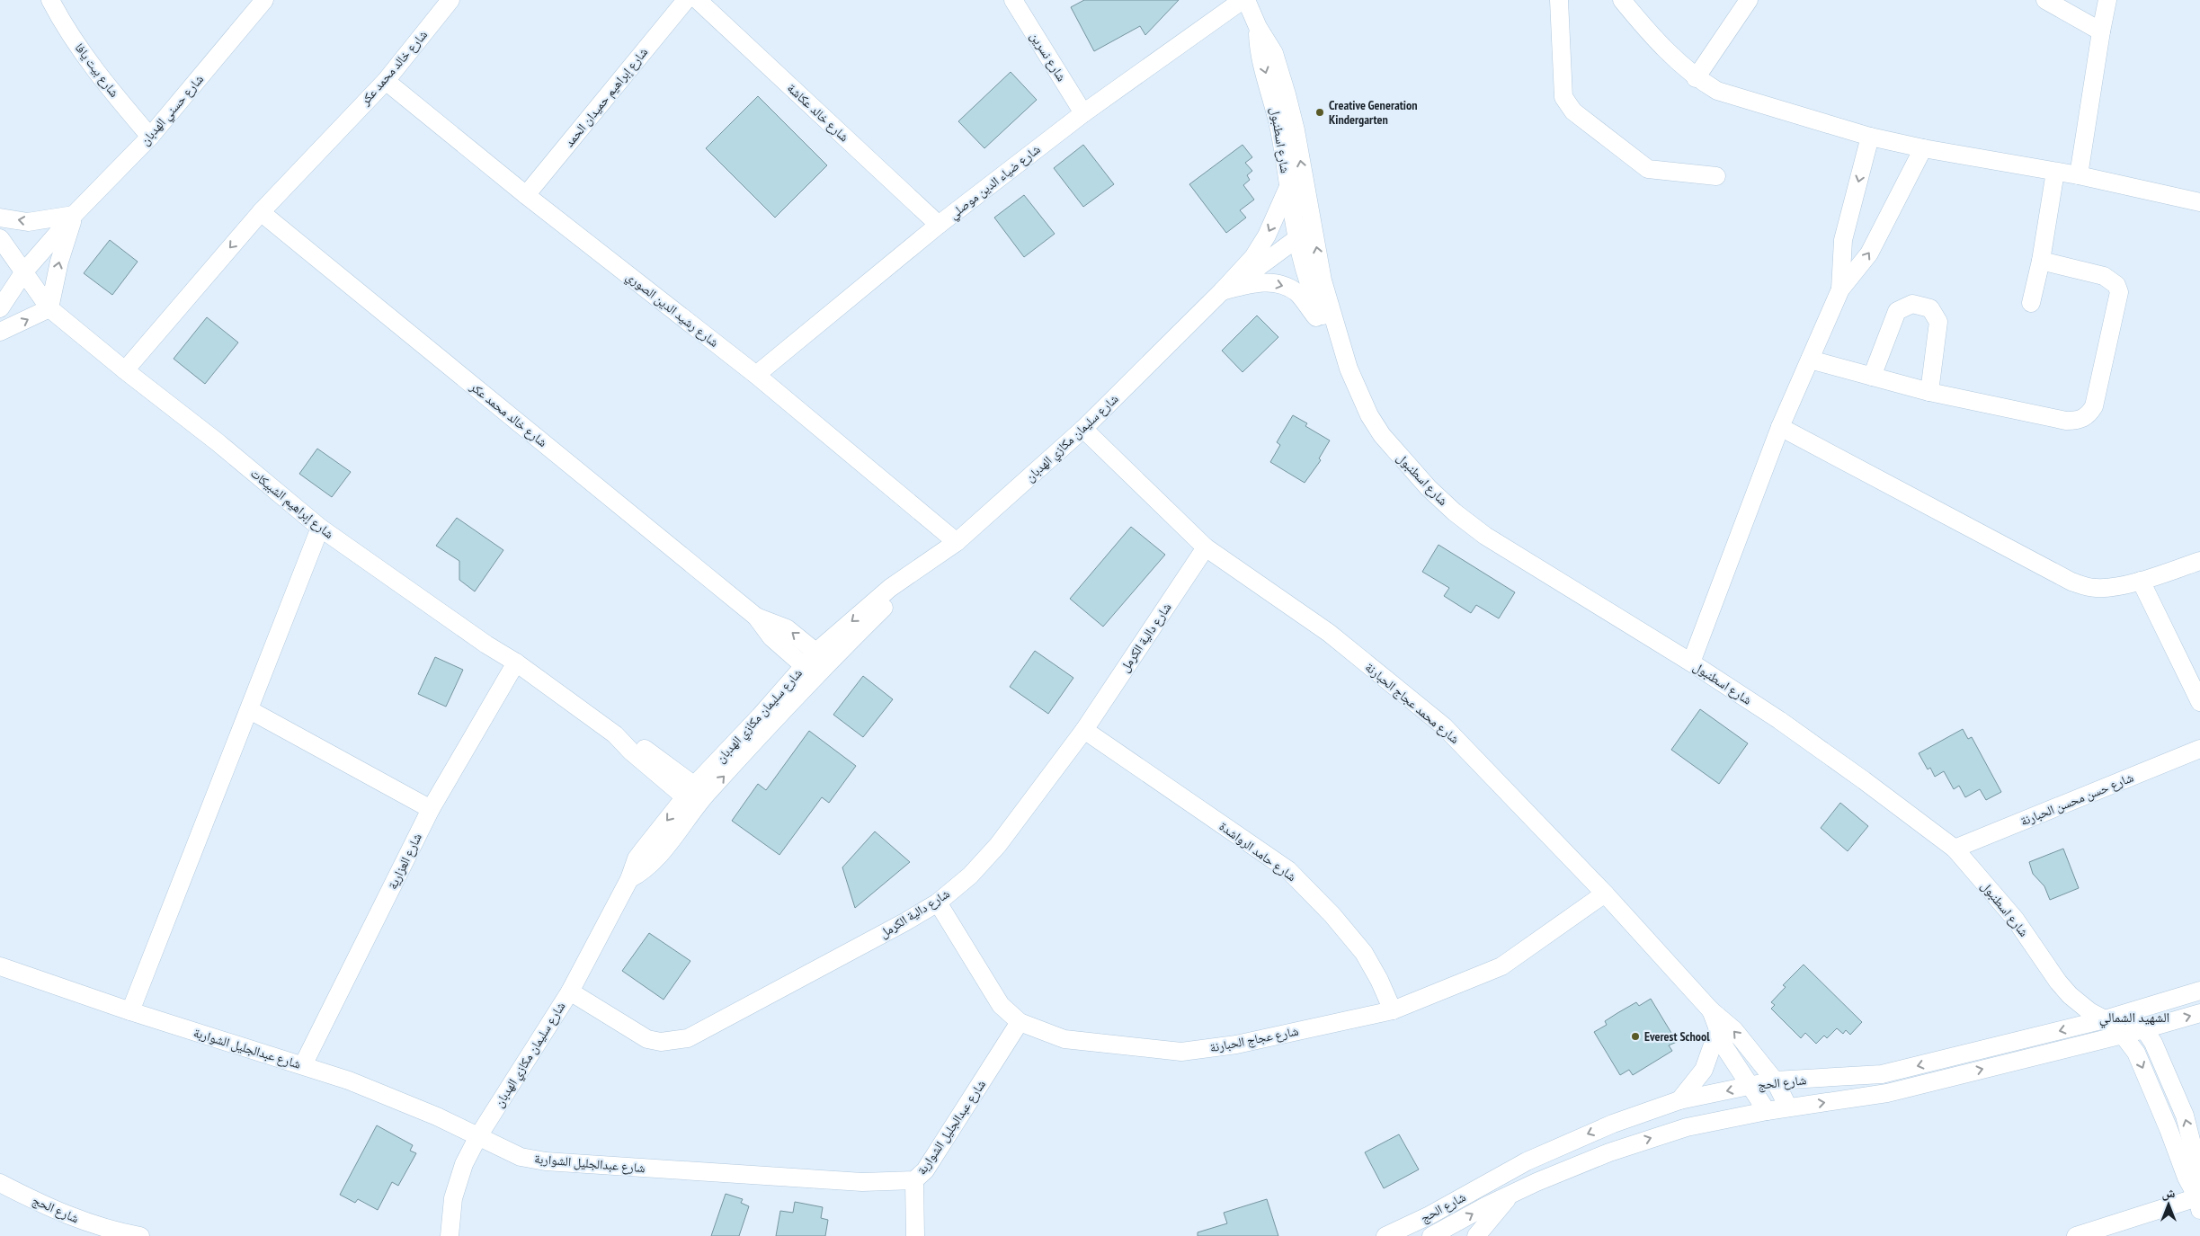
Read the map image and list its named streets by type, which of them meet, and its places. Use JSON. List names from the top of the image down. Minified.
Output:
{"streets":{"street":["شارع نسرين","شارع خالد محمد عكر","شارع بيت يافا","شارع إبراهيم حميدان الحمد","شارع حسني الهدبان","شارع خالد عكاشة","شارع اسطنبول","شارع ضياء الدين موصلي","شارع رشيد الدين الصوري","شارع سليمان مكازي الهدبان","شارع إبراهيم الشبيكات","شارع دالية الكرمل","شارع محمد عجاج الحبارنة","شارع حسن محسن الحبارنة","شارع حامد الرواشدة","شارع العزارية","شارع عجاج الحبارنة","شارع عبدالجليل الشواربة","شارع الحج"]},"crossings":[["شارع نسرين","شارع ضياء الدين موصلي"],["شارع خالد محمد عكر","شارع رشيد الدين الصوري"],["شارع خالد محمد عكر","شارع سليمان مكازي الهدبان"],["شارع خالد محمد عكر","شارع إبراهيم الشبيكات"],["شارع بيت يافا","شارع حسني الهدبان"],["شارع إبراهيم حميدان الحمد","شارع رشيد الدين الصوري"],["شارع حسني الهدبان","شارع إبراهيم الشبيكات"],["شارع خالد عكاشة","شارع ضياء الدين موصلي"],["شارع اسطنبول","شارع سليمان مكازي الهدبان"],["شارع اسطنبول","شارع حسن محسن الحبارنة"],["شارع اسطنبول","شارع الحج"],["شارع ضياء الدين موصلي","شارع رشيد الدين الصوري"],["شارع رشيد الدين الصوري","شارع سليمان مكازي الهدبان"],["شارع سليمان مكازي الهدبان","شارع إبراهيم الشبيكات"],["شارع سليمان مكازي الهدبان","شارع دالية الكرمل"],["شارع سليمان مكازي الهدبان","شارع محمد عجاج الحبارنة"],["شارع سليمان مكازي الهدبان","شارع عبدالجليل الشواربة"],["شارع إبراهيم الشبيكات","شارع العزارية"],["شارع دالية الكرمل","شارع محمد عجاج الحبارنة"],["شارع دالية الكرمل","شارع حامد الرواشدة"],["شارع دالية الكرمل","شارع عجاج الحبارنة"],["شارع محمد عجاج الحبارنة","شارع عجاج الحبارنة"],["شارع محمد عجاج الحبارنة","شارع الحج"],["شارع حامد الرواشدة","شارع عجاج الحبارنة"],["شارع العزارية","شارع عبدالجليل الشواربة"],["شارع عجاج الحبارنة","شارع عبدالجليل الشواربة"]],"districts":["الشهيد الشمالي"],"places":["Creative Generation Kindergarten","Everest School"],"north":"top"}
